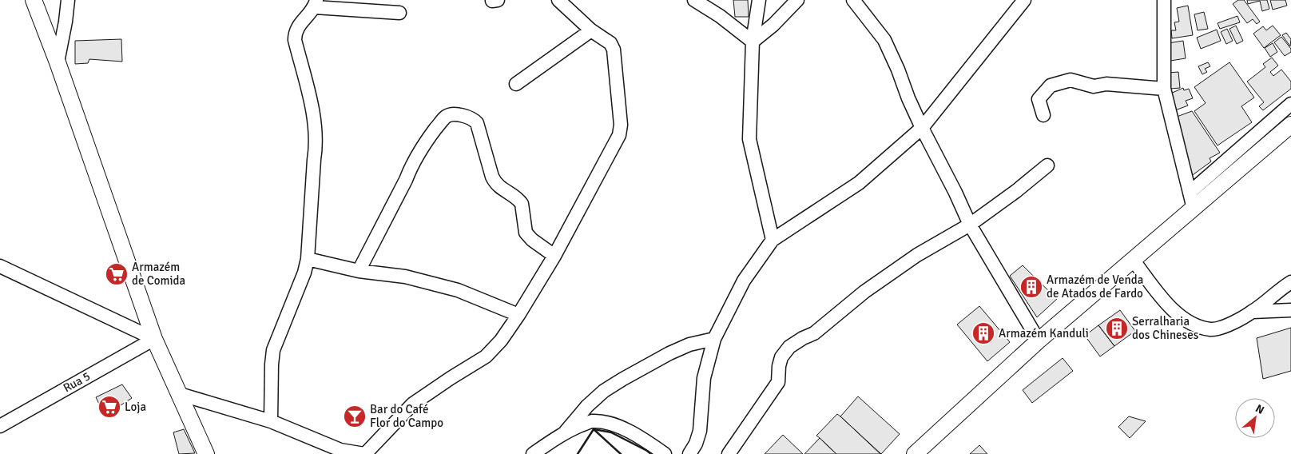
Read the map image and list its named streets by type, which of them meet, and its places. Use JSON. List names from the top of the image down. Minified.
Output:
{"streets":{"street":["Rua 5"]},"places":{"supermarket":["Armazém de Comida","Loja"],"building":["Armazém de Venda de Atados de Fardo","Serralharia dos Chineses","Armazém Kanduli"],"bar":["Bar do Café Flor do Campo"]},"north":"top right"}
